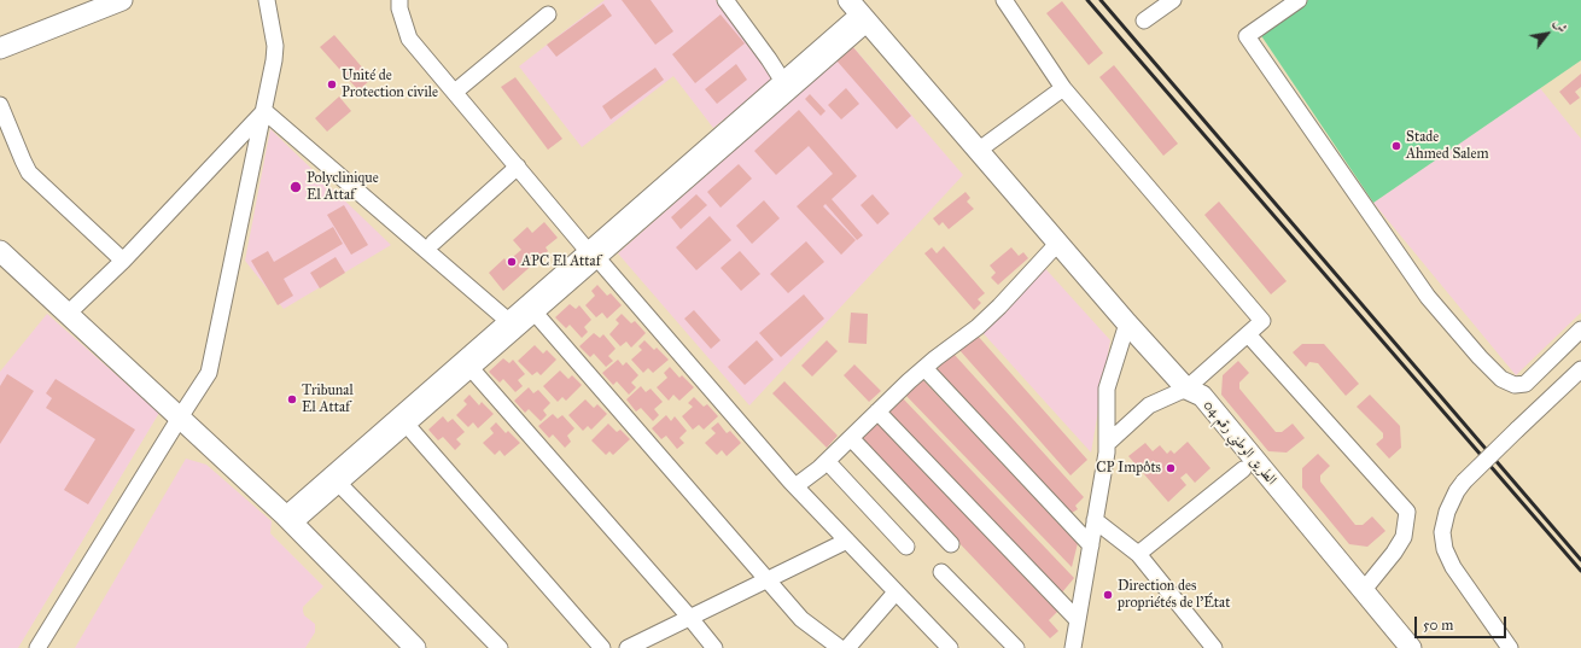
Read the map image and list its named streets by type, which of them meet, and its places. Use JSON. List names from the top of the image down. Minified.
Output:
{"streets":{"main road":["الطريق الوطني رقم 04"]},"places":["Unité de Protection civile","Stade Ahmed Salem","Polyclinique El Attaf","APC El Attaf","Tribunal El Attaf","CP Impôts","Direction des propriétés de l'État"],"scale_bar":"50 m","north":"top right"}
